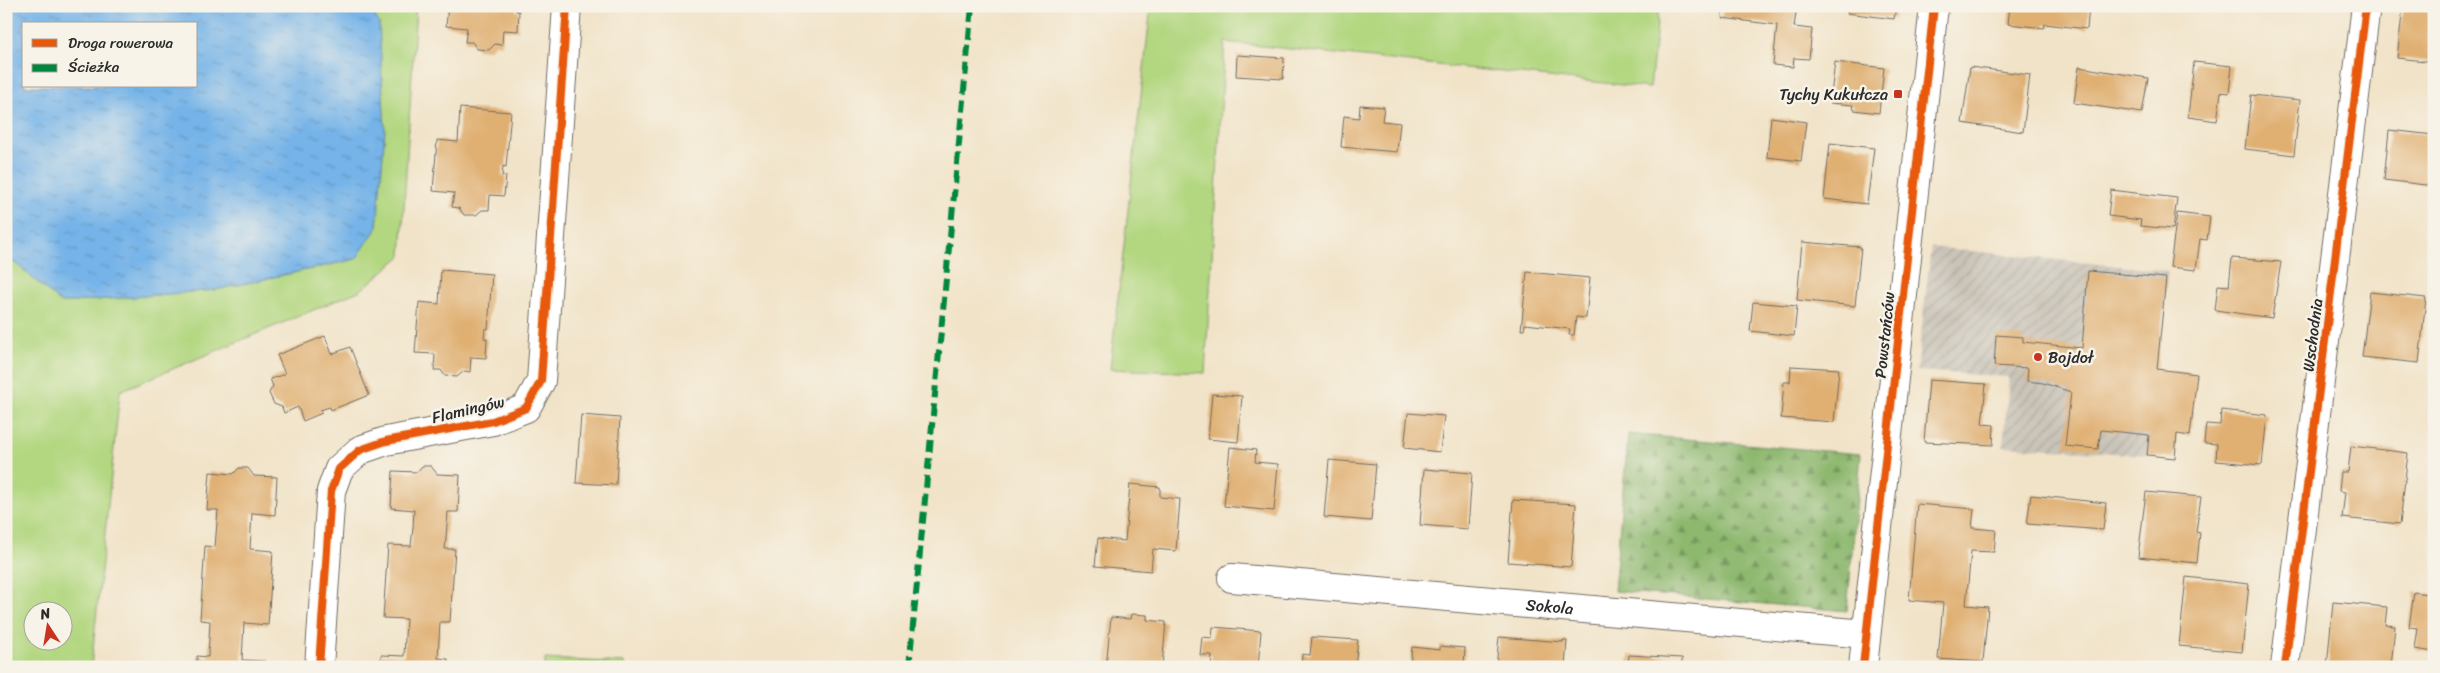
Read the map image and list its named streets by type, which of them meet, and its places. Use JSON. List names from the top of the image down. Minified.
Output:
{"streets":{"street":["Powstańców","Wschodnia","Flamingów","Sokola"]},"crossings":[["Powstańców","Sokola"]],"places":{"transit":["Tychy Kukułcza"],"other":["Bojdoł"]},"legend":["Droga rowerowa","Ścieżka"],"north":"top"}
